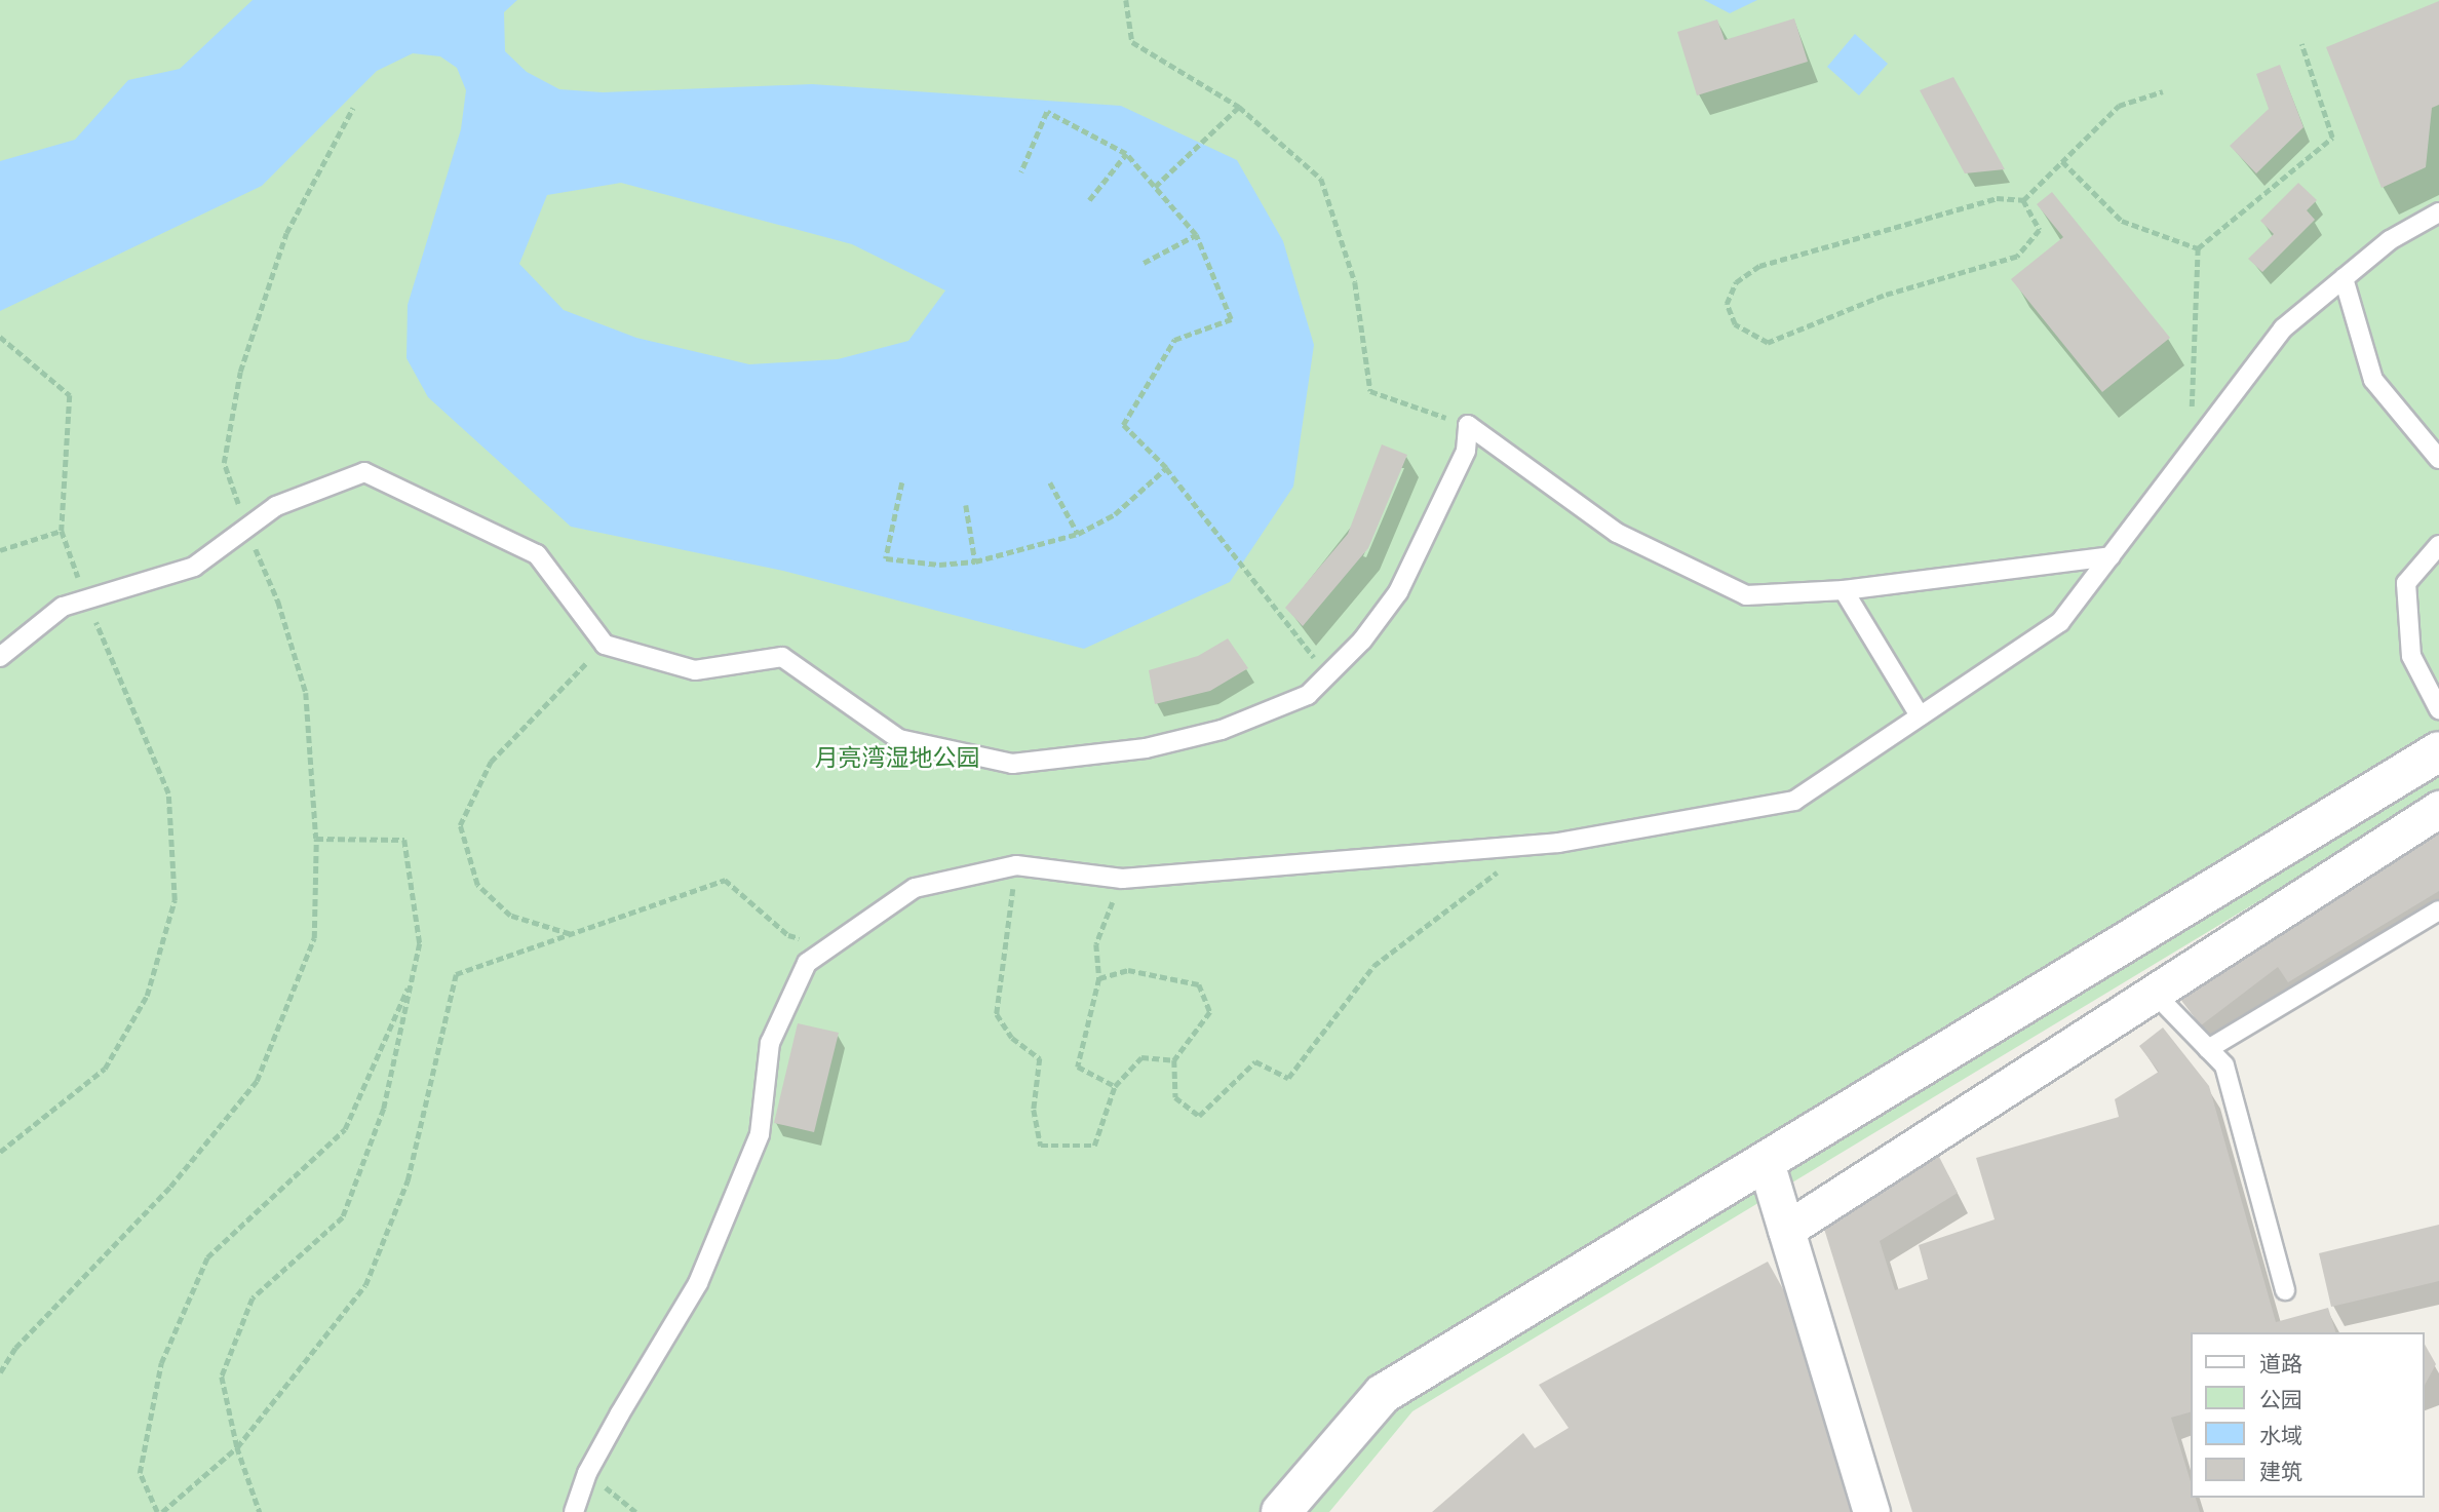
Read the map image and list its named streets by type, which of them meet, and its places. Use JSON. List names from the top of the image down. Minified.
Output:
{"parks":["月亮湾湿地公园"],"legend":["道路","公园","水域","建筑"]}
